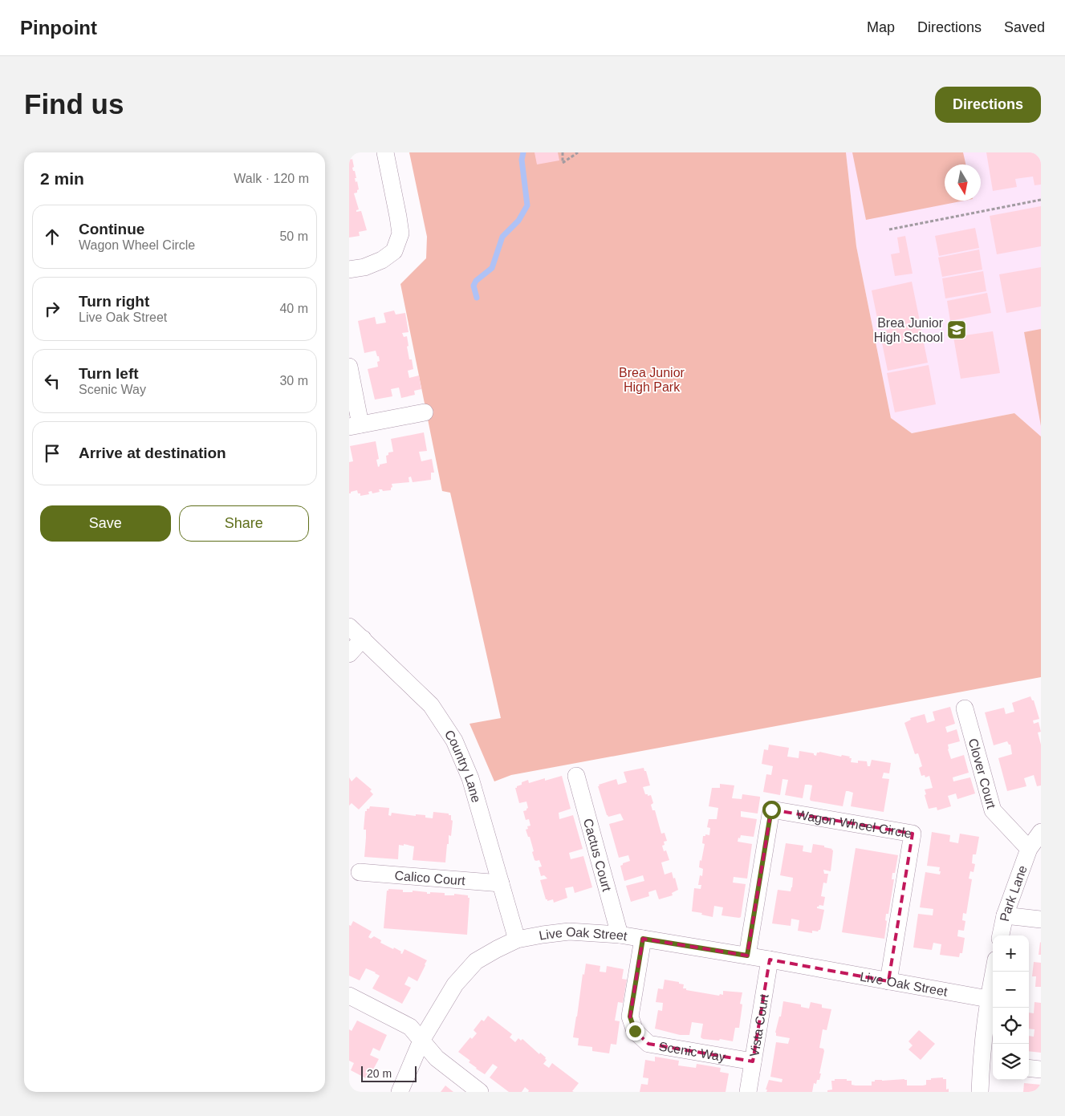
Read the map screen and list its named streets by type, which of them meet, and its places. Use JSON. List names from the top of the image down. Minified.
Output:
{"streets":{"street":["Country Lane","Clover Court","Wagon Wheel Circle","Cactus Court","Calico Court","Park Lane","Live Oak Street","Vista Court","Scenic Way"]},"crossings":[["Country Lane","Calico Court"],["Country Lane","Live Oak Street"],["Clover Court","Park Lane"],["Wagon Wheel Circle","Live Oak Street"],["Cactus Court","Live Oak Street"],["Live Oak Street","Vista Court"],["Live Oak Street","Scenic Way"],["Vista Court","Scenic Way"]],"parks":["Brea Junior High Park"],"places":{"school or university":["Brea Junior High School"]},"scale_bar":"20 m","north":"bottom","page":{"header":"Pinpoint","nav":["Map","Directions","Saved"],"buttons":["Directions",["Save","Share"]],"title":"Find us","heading":["2 min","Walk · 120 m"],"list":[["Continue","Wagon Wheel Circle","50 m"],["Turn right","Live Oak Street","40 m"],["Turn left","Scenic Way","30 m"],"Arrive at destination"],"map_buttons":["+","−"],"scale":"20 m"}}
